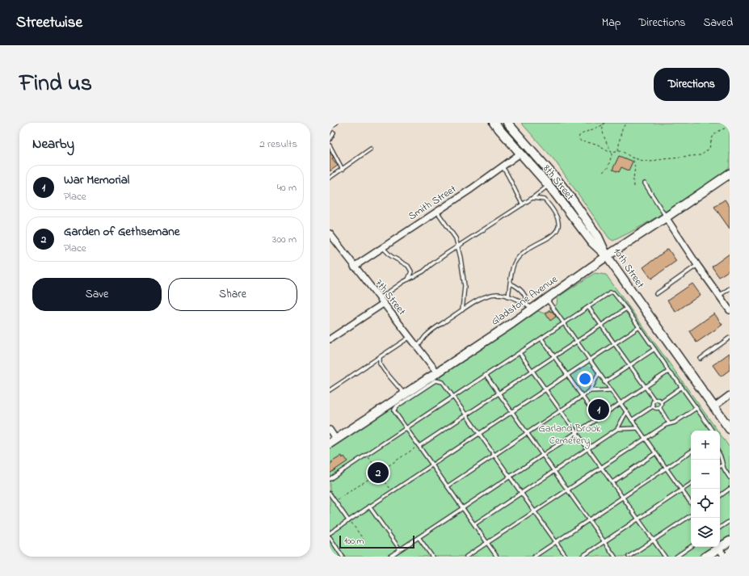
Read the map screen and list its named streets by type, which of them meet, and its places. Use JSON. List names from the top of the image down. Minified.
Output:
{"streets":{"main road":["8th Street","10th Street","Gladstone Avenue"],"street":["Smith Street","7th Street"]},"crossings":[["8th Street","Smith Street"],["8th Street","10th Street"],["8th Street","Gladstone Avenue"],["Smith Street","7th Street"],["10th Street","Gladstone Avenue"],["7th Street","Gladstone Avenue"]],"parks":["Garland Brook Cemetery"],"scale_bar":"100 m","page":{"header":"Streetwise","nav":["Map","Directions","Saved"],"title":"Find us","buttons":["Directions",["Save","Share"]],"heading":["Nearby","2 results"],"list":[{"mark":"1","name":"War Memorial","note":"Place","value":"40 m"},{"mark":"2","name":"Garden of Gethsemane","note":"Place","value":"300 m"}],"pins":["1","2"],"map_buttons":["+","−"],"scale":"100 m"}}
